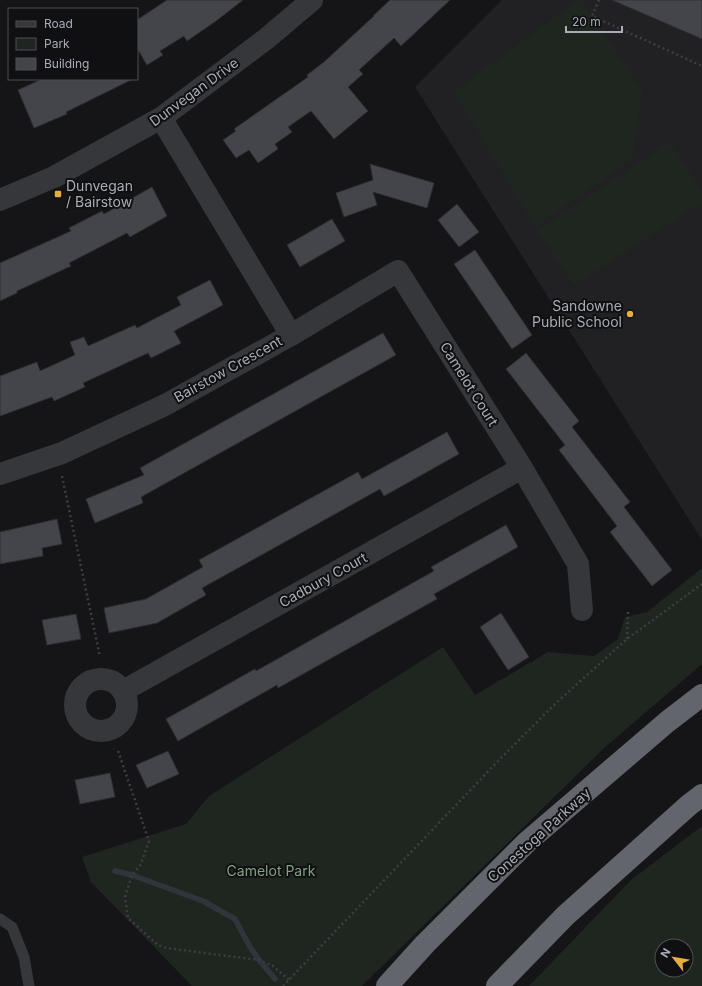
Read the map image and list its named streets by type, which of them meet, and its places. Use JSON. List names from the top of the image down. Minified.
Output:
{"streets":{"highway":["Conestoga Parkway"],"street":["Dunvegan Drive","Bairstow Crescent","Camelot Court","Cadbury Court"]},"crossings":[["Dunvegan Drive","Bairstow Crescent"],["Bairstow Crescent","Camelot Court"],["Camelot Court","Cadbury Court"]],"parks":["Camelot Park"],"places":{"transit":["Dunvegan / Bairstow"],"other":["Sandowne Public School"]},"legend":["Road","Park","Building"],"scale_bar":"20 m","north":"top left"}
